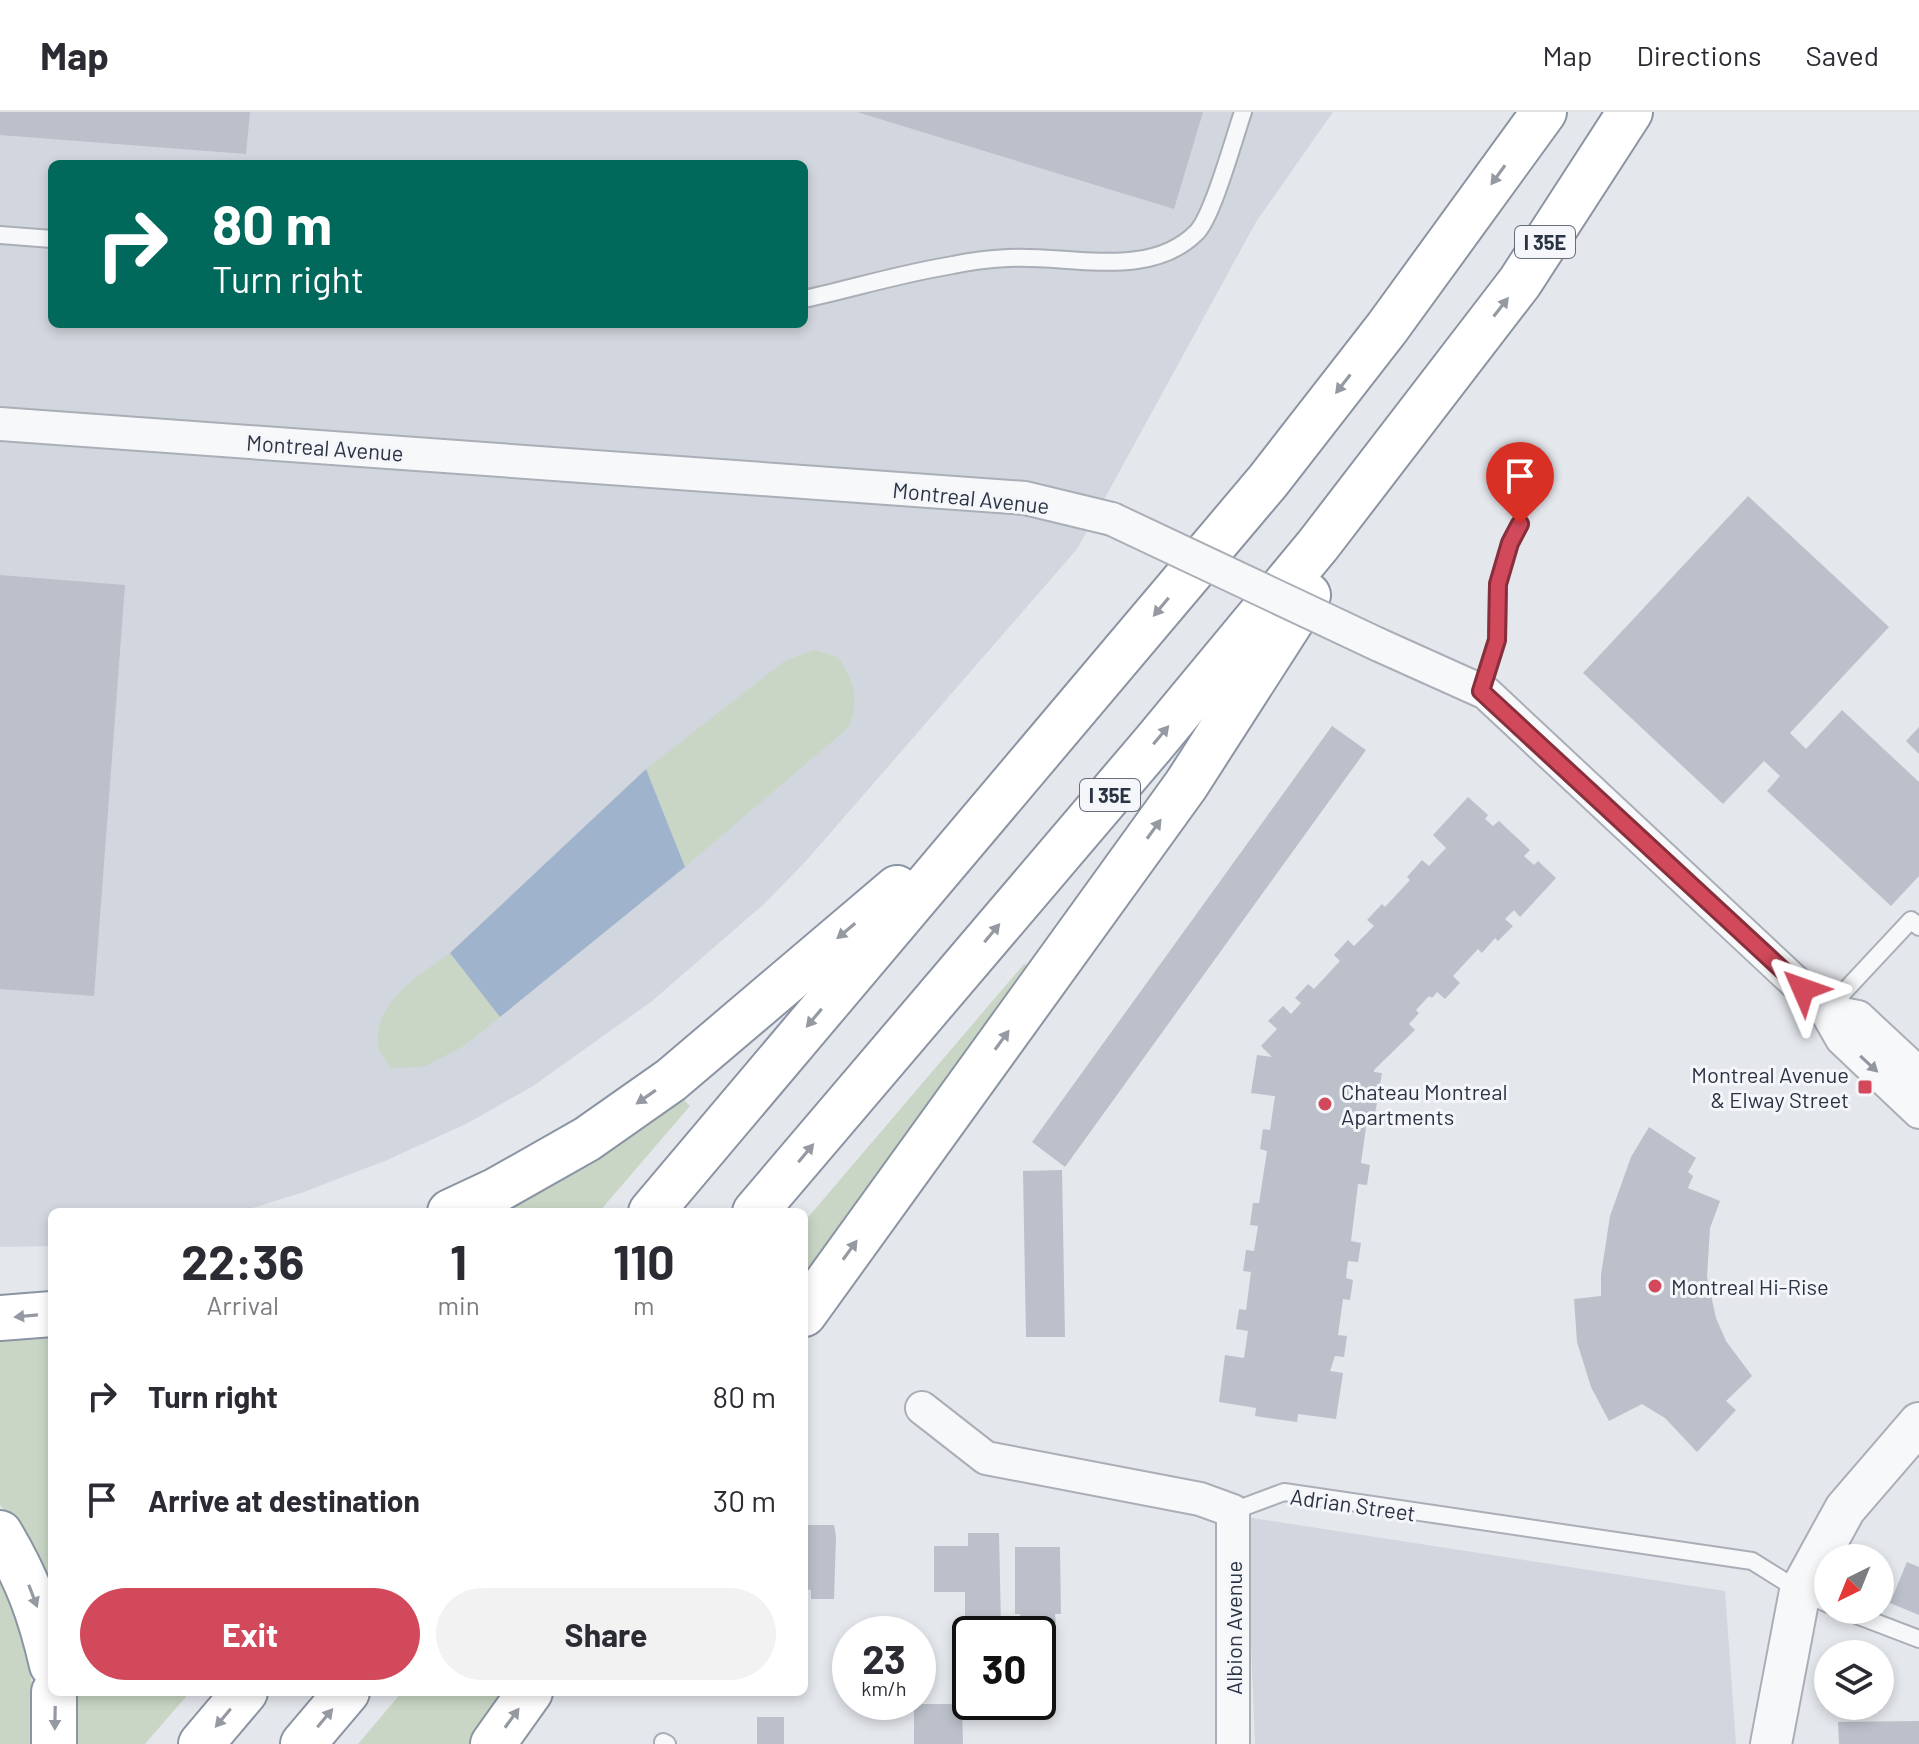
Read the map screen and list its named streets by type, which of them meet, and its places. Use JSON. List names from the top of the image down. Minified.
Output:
{"streets":{"highway":["I 35E"],"street":["Montreal Avenue","Albion Avenue"],"lane":["Adrian Street"]},"crossings":[["Adrian Street","Albion Avenue"]],"places":{"transit":["Montreal Avenue & Elway Street"],"other":["Chateau Montreal Apartments","Montreal Hi-Rise"]},"north":"bottom left","page":{"header":"Map","nav":["Map","Directions","Saved"],"turn":["80 m","Turn right"],"eta":["22:36","Arrival","1","min","110","m"],"list":[{"name":"Turn right","value":"80 m"},{"name":"Arrive at destination","value":"30 m"}],"buttons":["Exit","Share"],"speed":"23 km/h","limit":"30"}}
